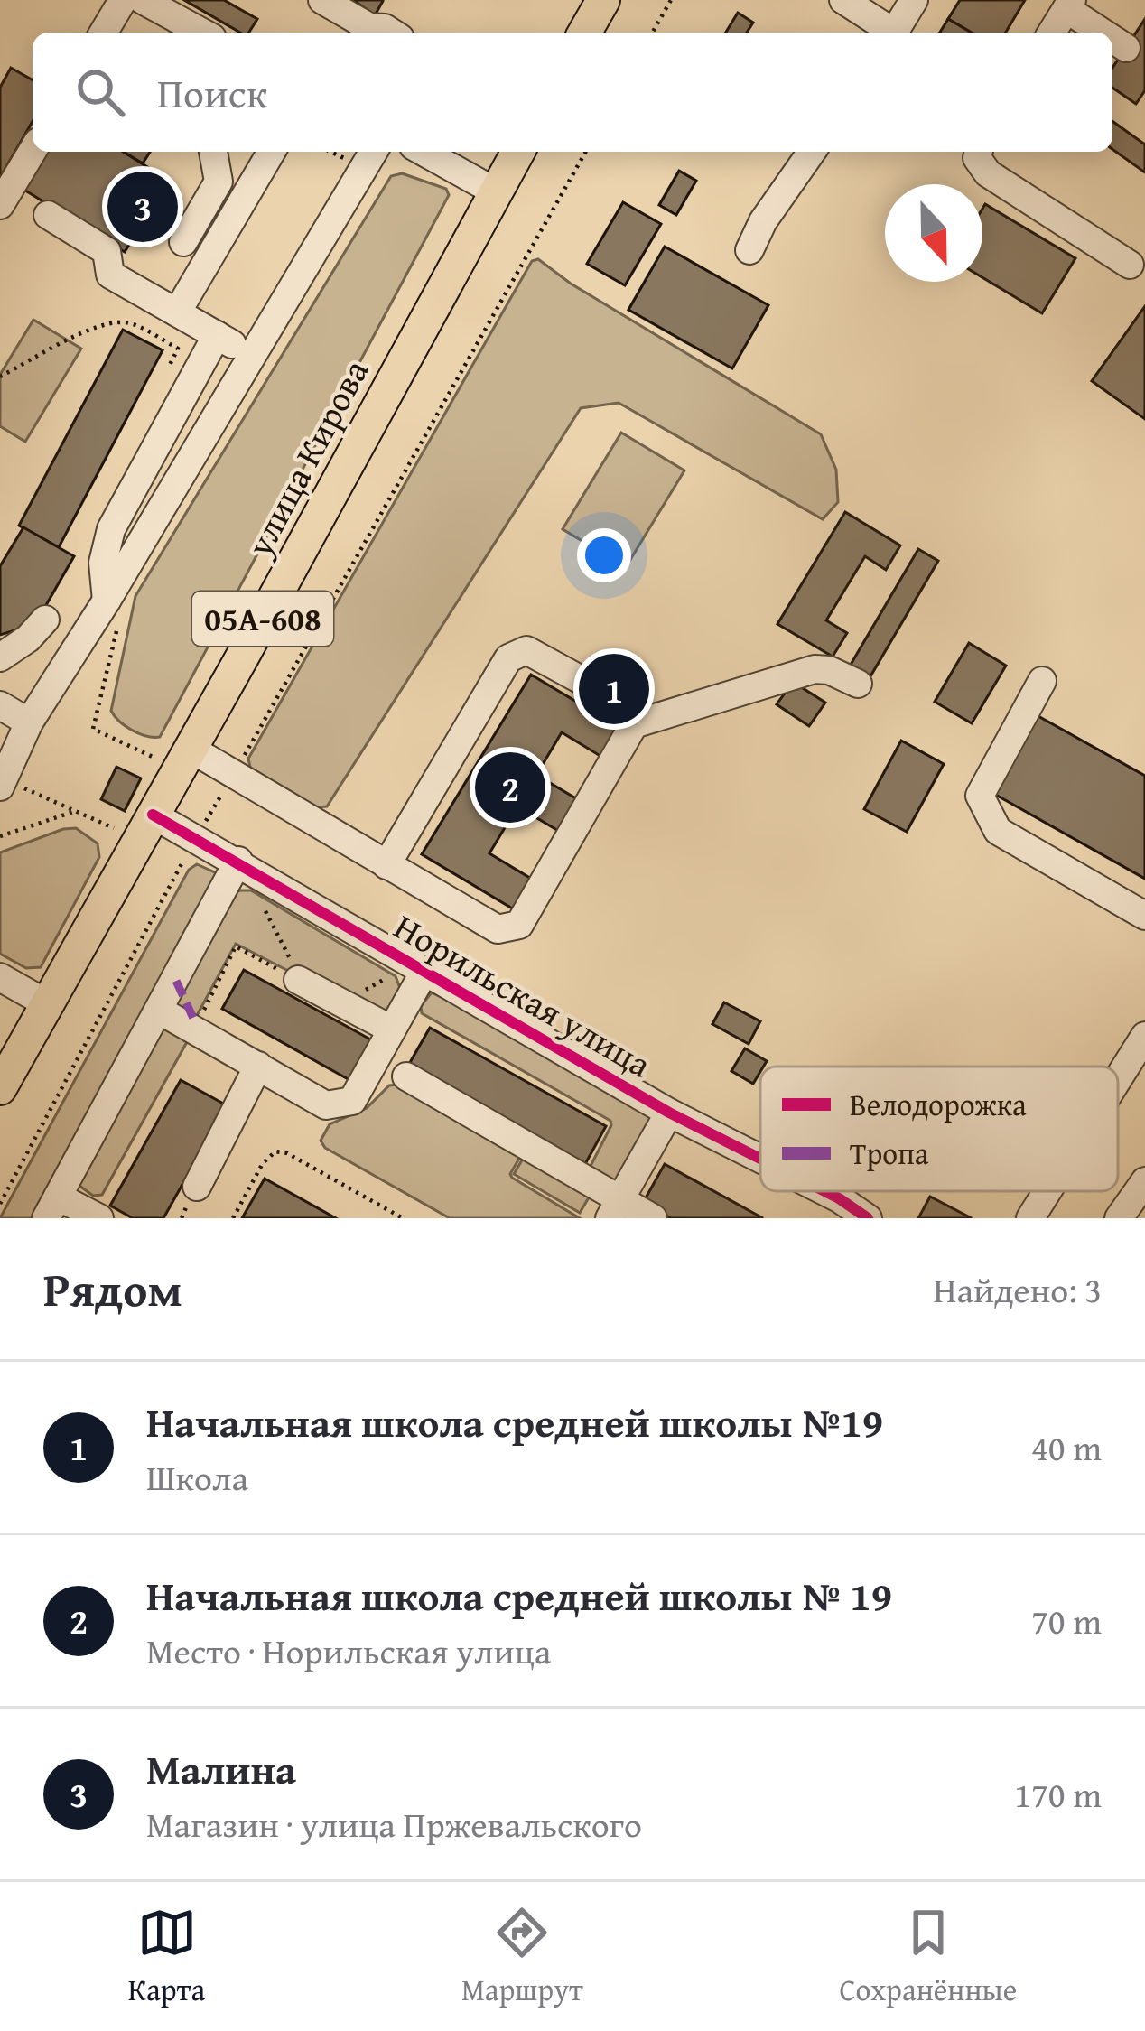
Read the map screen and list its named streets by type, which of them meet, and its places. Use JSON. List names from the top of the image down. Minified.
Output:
{"streets":{"main road":["улица Кирова","05А-608"],"street":["Норильская улица"]},"crossings":[["улица Кирова","Норильская улица"]],"legend":["Велодорожка","Тропа"],"north":"bottom","page":{"search":"Поиск","pins":["3","1","2"],"heading":["Рядом","Найдено: 3"],"list":[{"mark":"1","name":"Начальная школа средней школы №19","note":"Школа","value":"40 m"},{"mark":"2","name":"Начальная школа средней школы № 19","note":"Место · Норильская улица","value":"70 m"},{"mark":"3","name":"Малина","note":"Магазин · улица Пржевальского","value":"170 m"}],"nav":["Карта","Маршрут","Сохранённые"]}}
